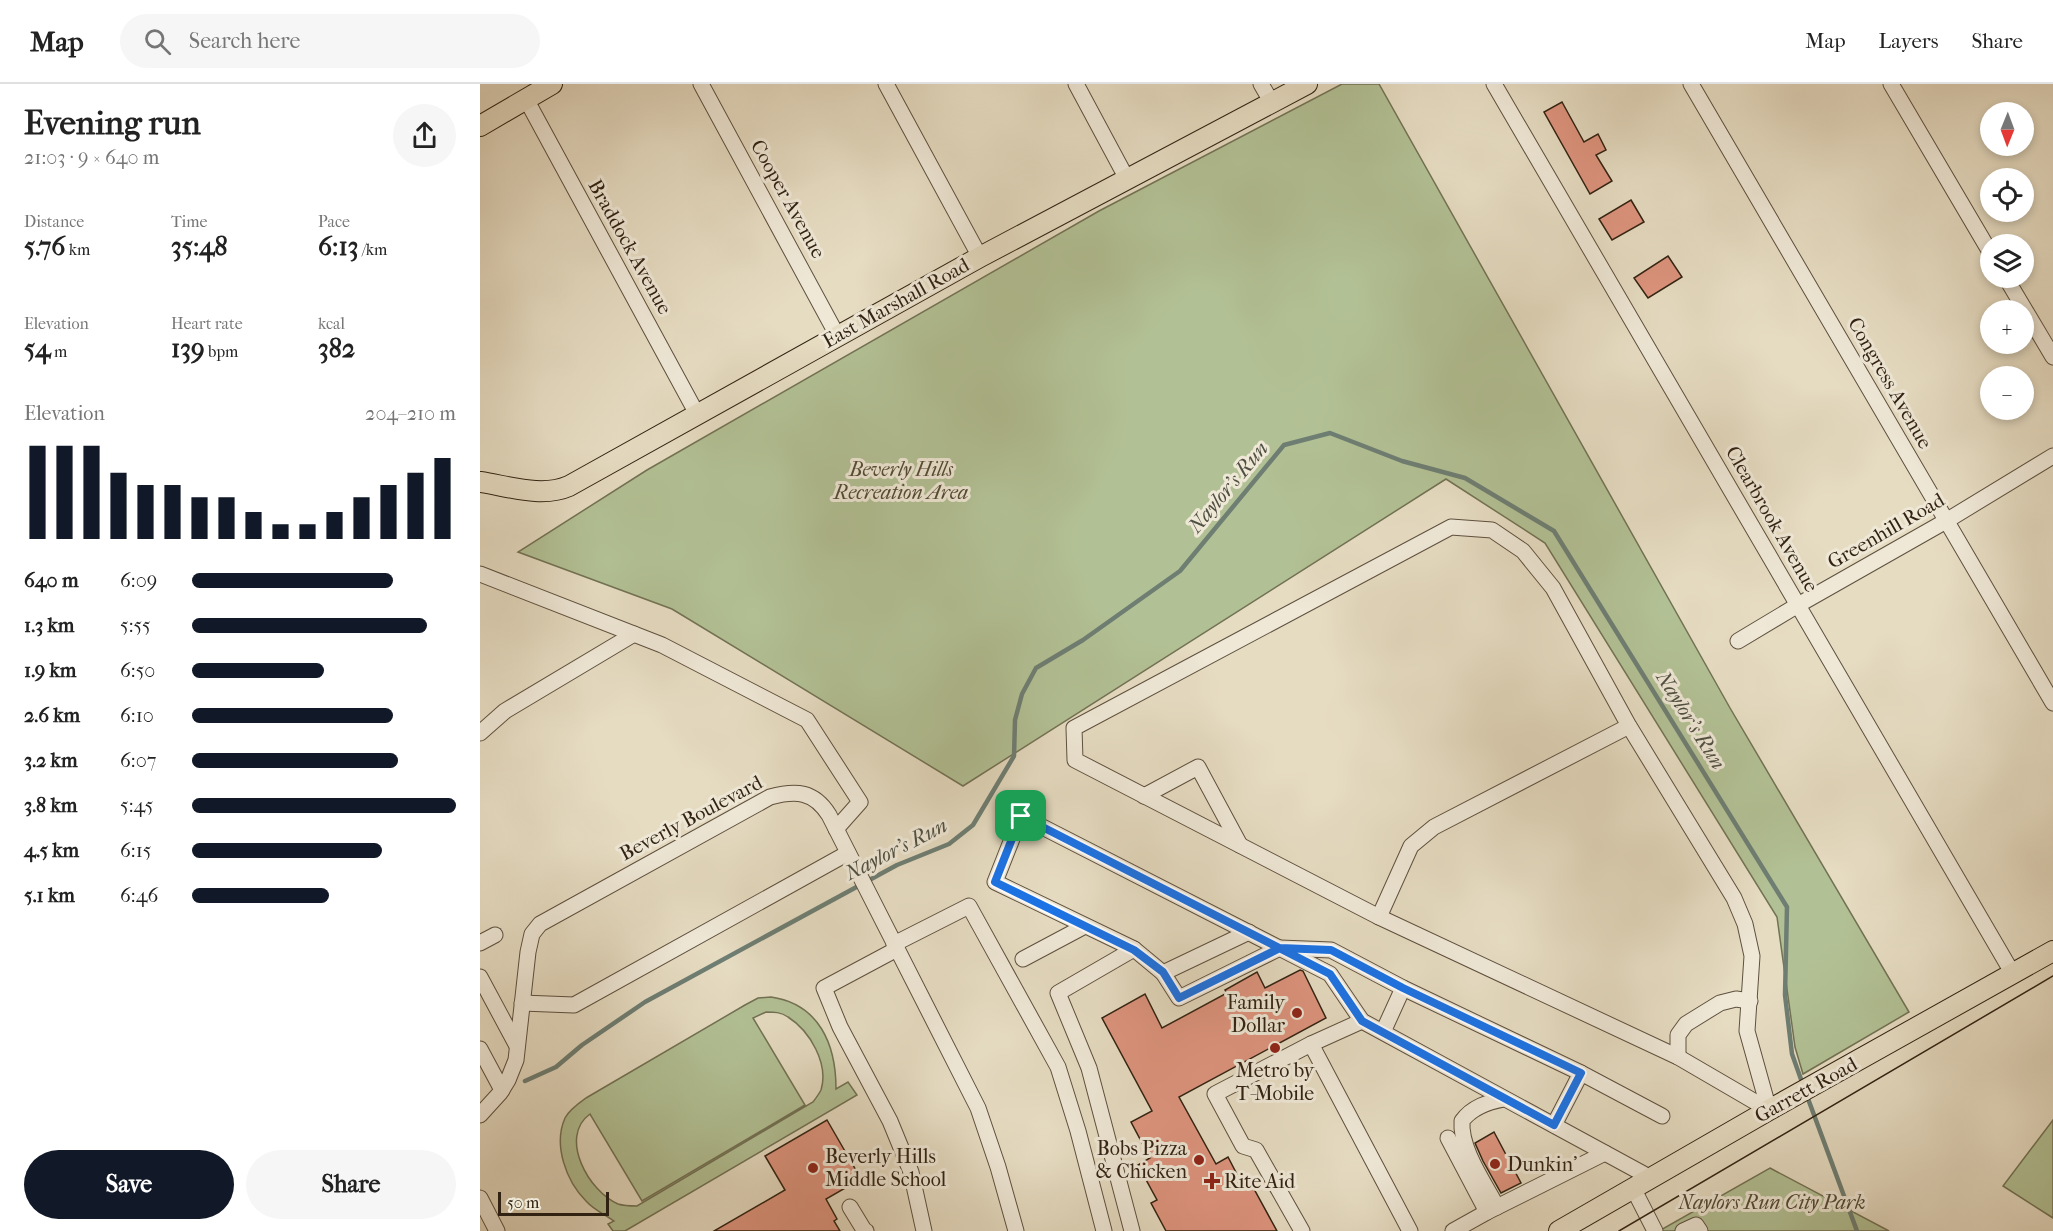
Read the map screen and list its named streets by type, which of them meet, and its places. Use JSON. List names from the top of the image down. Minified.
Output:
{"streets":{"main road":["East Marshall Road","Garrett Road"],"street":["Cooper Avenue","Braddock Avenue","Congress Avenue","Clearbrook Avenue","Greenhill Road","Beverly Boulevard"]},"crossings":[["Cooper Avenue","East Marshall Road"],["Braddock Avenue","East Marshall Road"],["Congress Avenue","Greenhill Road"],["Clearbrook Avenue","Greenhill Road"],["Clearbrook Avenue","Garrett Road"]],"water":["Naylor's Run"],"parks":["Beverly Hills Recreation Area","Naylors Run City Park"],"places":{"other":["Family Dollar","Metro by T-Mobile","Bobs Pizza & Chicken","Dunkin'","Beverly Hills Middle School"],"health":["Rite Aid"]},"scale_bar":"50 m","north":"bottom","page":{"header":"Map","search":"Search here","nav":["Map","Layers","Share"],"heading":["Evening run","21:03 · 9 × 640 m"],"map_buttons":["+","−"],"stats":[["Distance","5.76 km"],["Time","35:48"],["Pace","6:13 /km"],["Elevation","54 m"],["Heart rate","139 bpm"],["kcal","382"]],"chart":["Elevation","204–210 m"],"list":[{"name":"640 m","note":"6:09"},{"name":"1.3 km","note":"5:55"},{"name":"1.9 km","note":"6:50"},{"name":"2.6 km","note":"6:10"},{"name":"3.2 km","note":"6:07"},{"name":"3.8 km","note":"5:45"},{"name":"4.5 km","note":"6:15"},{"name":"5.1 km","note":"6:46"}],"buttons":["Save","Share"],"scale":"50 m"}}
